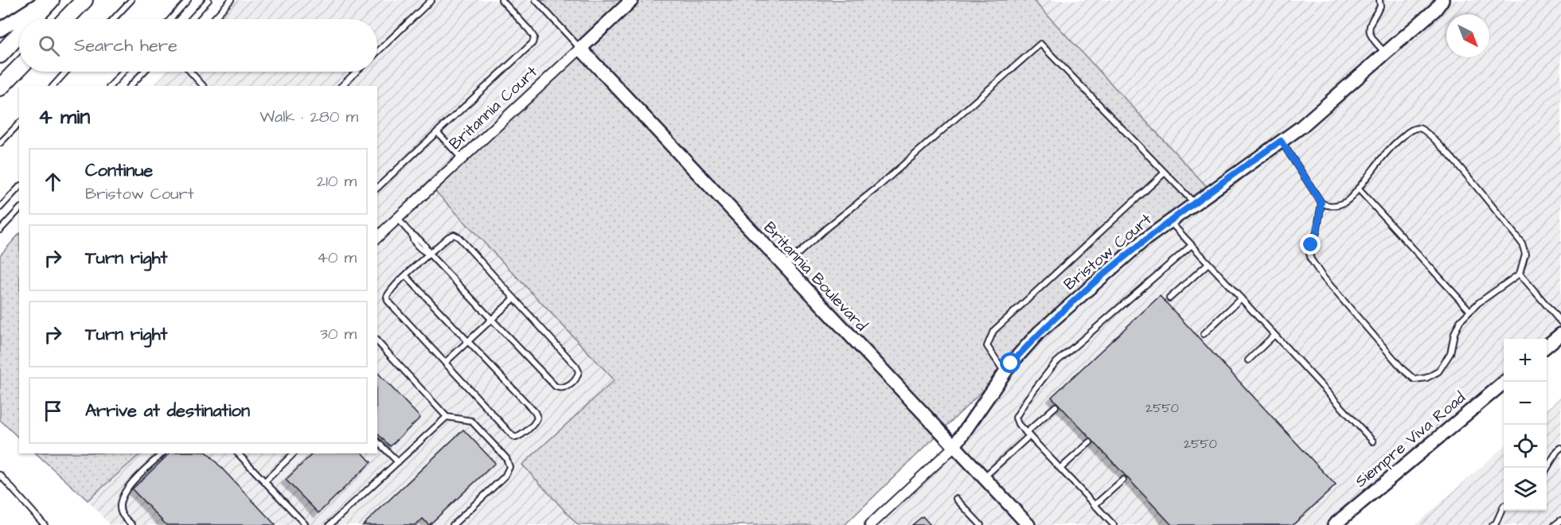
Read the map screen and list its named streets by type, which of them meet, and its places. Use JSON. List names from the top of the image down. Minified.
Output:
{"streets":{"street":["Britannia Court","Bristow Court","Britannia Boulevard","Siempre Viva Road"]},"crossings":[["Britannia Court","Britannia Boulevard"],["Bristow Court","Britannia Boulevard"]],"house_numbers":["2550","2550"],"north":"bottom right","page":{"search":"Search here","heading":["4 min","Walk · 280 m"],"list":[["Continue","Bristow Court","210 m"],["Turn right","40 m"],["Turn right","30 m"],"Arrive at destination"],"map_buttons":["+","−"]}}
